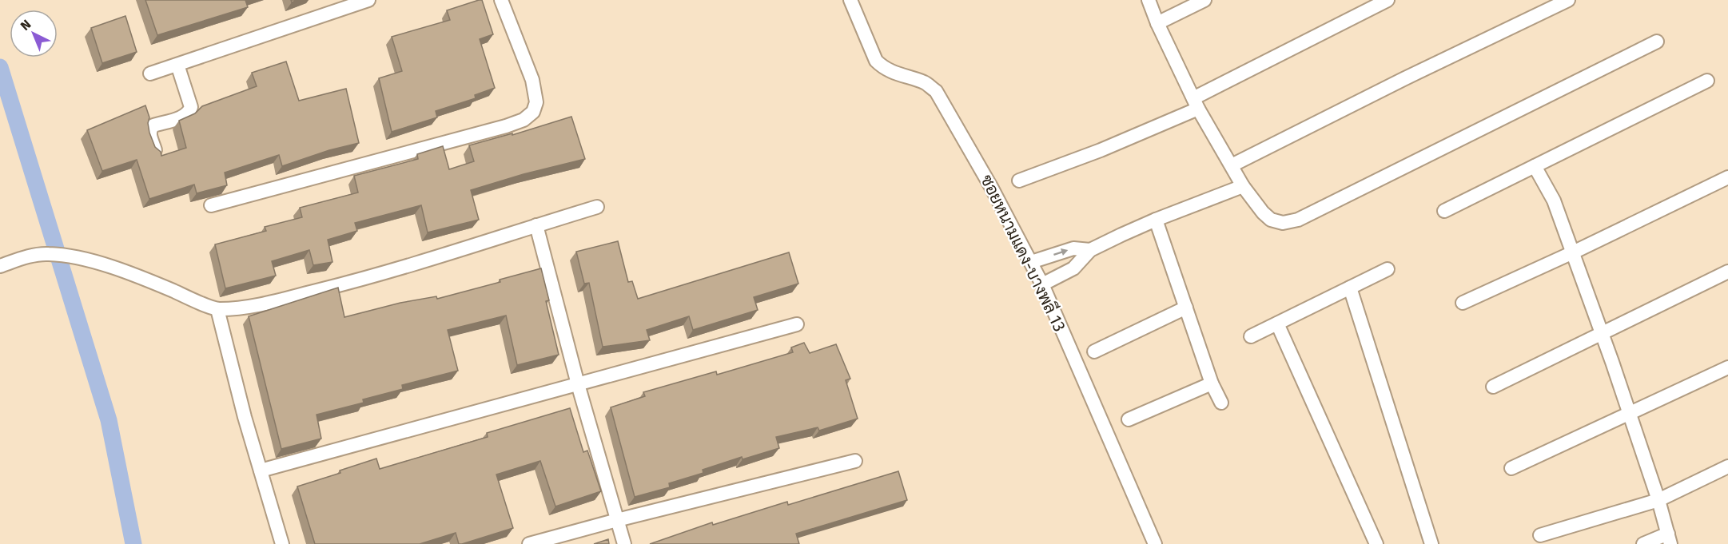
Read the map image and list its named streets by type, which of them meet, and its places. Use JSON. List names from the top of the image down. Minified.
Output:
{"streets":{"street":["ซอยหนามแดง-บางพลี 13"]},"north":"top left"}
